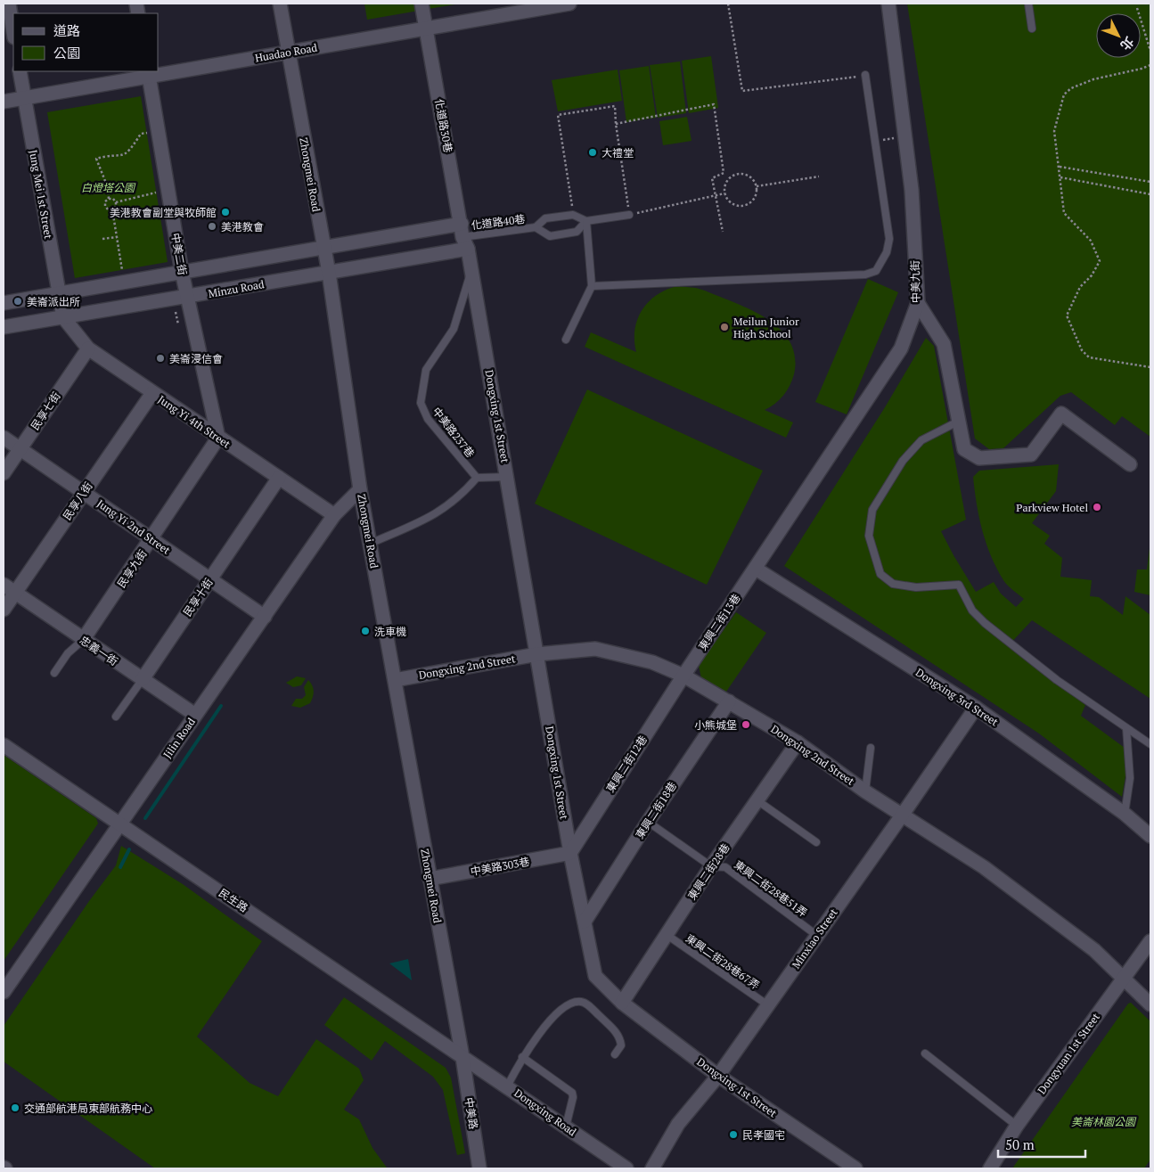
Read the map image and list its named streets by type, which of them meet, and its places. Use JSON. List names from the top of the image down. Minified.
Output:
{"streets":{"street":["Huadao Road","化道路30巷","Zhongmei Road","Jung Mei 1st Street","中美二街","中美九街","Minzu Road","民享七街","Dongxing 1st Street","Jung Yi 4th Street","民享八街","Jung Yi 2nd Street","民享九街","民享十街","東興二街13巷","忠義一街","Dongxing 2nd Street","Dongxing 3rd Street","Jilin Road","東興二街12巷","東興二街18巷","中美路303巷","東興二街28巷","民生路","Minxiao Street","Dongyuan 1st Street","Dongxing Road","中美路"],"lane":["化道路40巷","中美路237巷","東興二街28巷51弄","東興二街28巷67弄"]},"crossings":[["Huadao Road","化道路30巷"],["Huadao Road","Zhongmei Road"],["Huadao Road","Jung Mei 1st Street"],["Huadao Road","中美二街"],["化道路30巷","化道路40巷"],["化道路30巷","Minzu Road"],["化道路30巷","Dongxing 1st Street"],["Zhongmei Road","Minzu Road"],["Zhongmei Road","Dongxing 2nd Street"],["Zhongmei Road","Jilin Road"],["Zhongmei Road","中美路303巷"],["Zhongmei Road","民生路"],["Zhongmei Road","Dongxing Road"],["Zhongmei Road","中美路"],["Jung Mei 1st Street","Minzu Road"],["Jung Mei 1st Street","Jung Yi 4th Street"],["化道路40巷","Minzu Road"],["化道路40巷","Dongxing 1st Street"],["中美二街","Minzu Road"],["中美二街","Jung Yi 4th Street"],["中美二街","民享九街"],["中美九街","東興二街13巷"],["中美九街","Dongxing 3rd Street"],["Minzu Road","Dongxing 1st Street"],["Minzu Road","Jung Yi 4th Street"],["民享七街","Jung Yi 4th Street"],["民享七街","Jung Yi 2nd Street"],["Dongxing 1st Street","中美路237巷"],["Dongxing 1st Street","Dongxing 2nd Street"],["Dongxing 1st Street","東興二街12巷"],["Dongxing 1st Street","東興二街18巷"],["Dongxing 1st Street","中美路303巷"],["Dongxing 1st Street","東興二街28巷"],["Dongxing 1st Street","Minxiao Street"],["Jung Yi 4th Street","民享八街"],["Jung Yi 4th Street","民享九街"],["Jung Yi 4th Street","民享十街"],["Jung Yi 4th Street","Jilin Road"],["民享八街","Jung Yi 2nd Street"],["民享八街","忠義一街"],["Jung Yi 2nd Street","民享九街"],["Jung Yi 2nd Street","民享十街"],["Jung Yi 2nd Street","Jilin Road"],["民享九街","忠義一街"],["民享十街","忠義一街"],["東興二街13巷","Dongxing 2nd Street"],["東興二街13巷","Dongxing 3rd Street"],["東興二街13巷","東興二街12巷"],["忠義一街","Jilin Road"],["Dongxing 2nd Street","東興二街12巷"],["Dongxing 2nd Street","東興二街18巷"],["Dongxing 2nd Street","東興二街28巷"],["Dongxing 2nd Street","Minxiao Street"],["Dongxing 2nd Street","Dongyuan 1st Street"],["Dongxing 3rd Street","Minxiao Street"],["Jilin Road","民生路"],["東興二街12巷","中美路303巷"],["東興二街18巷","東興二街28巷51弄"],["東興二街28巷","東興二街28巷51弄"],["東興二街28巷","東興二街28巷67弄"],["東興二街28巷51弄","Minxiao Street"],["民生路","Dongxing Road"],["民生路","中美路"],["Minxiao Street","東興二街28巷67弄"],["Dongxing Road","中美路"]],"parks":["白燈塔公園","美崙林園公園"],"places":["大禮堂","美港教會副堂與牧師館","美港教會","美崙派出所","Meilun Junior High School","美崙浸信會","Parkview Hotel","洗車機","小熊城堡","交通部航港局東部航務中心","民孝國宅"],"legend":["道路","公園"],"scale_bar":"50 m","north":"bottom right"}
